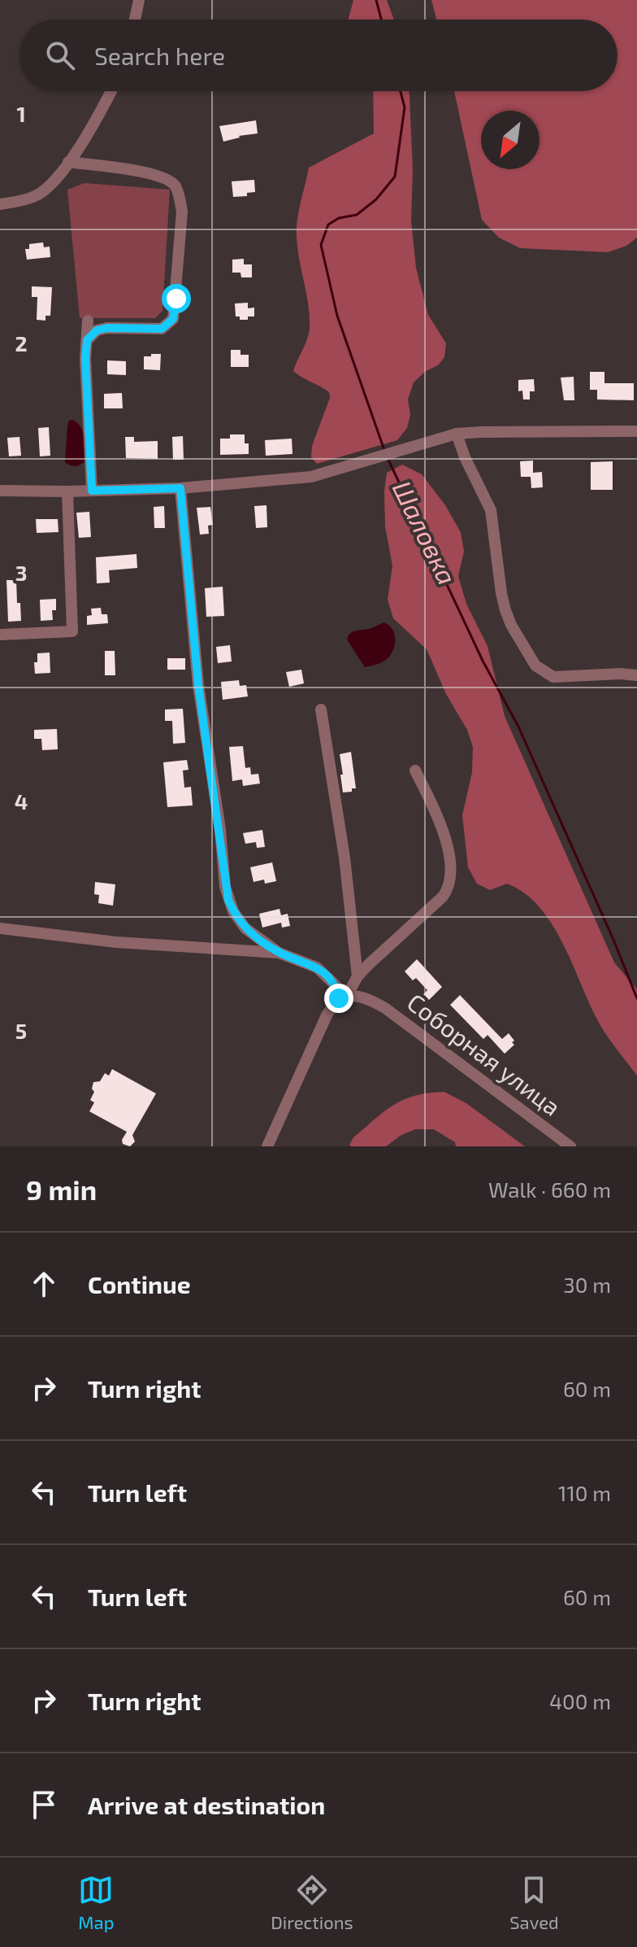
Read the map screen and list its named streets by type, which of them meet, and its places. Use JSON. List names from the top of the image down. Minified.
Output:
{"streets":{"street":["Соборная улица"]},"water":["Шаловка"],"north":"bottom left","page":{"search":"Search here","heading":["9 min","Walk · 660 m"],"list":[["Continue","30 m"],["Turn right","60 m"],["Turn left","110 m"],["Turn left","60 m"],["Turn right","400 m"],"Arrive at destination"],"nav":["Map","Directions","Saved"]},"grid":{"rows":["1","2","3","4","5"]}}
